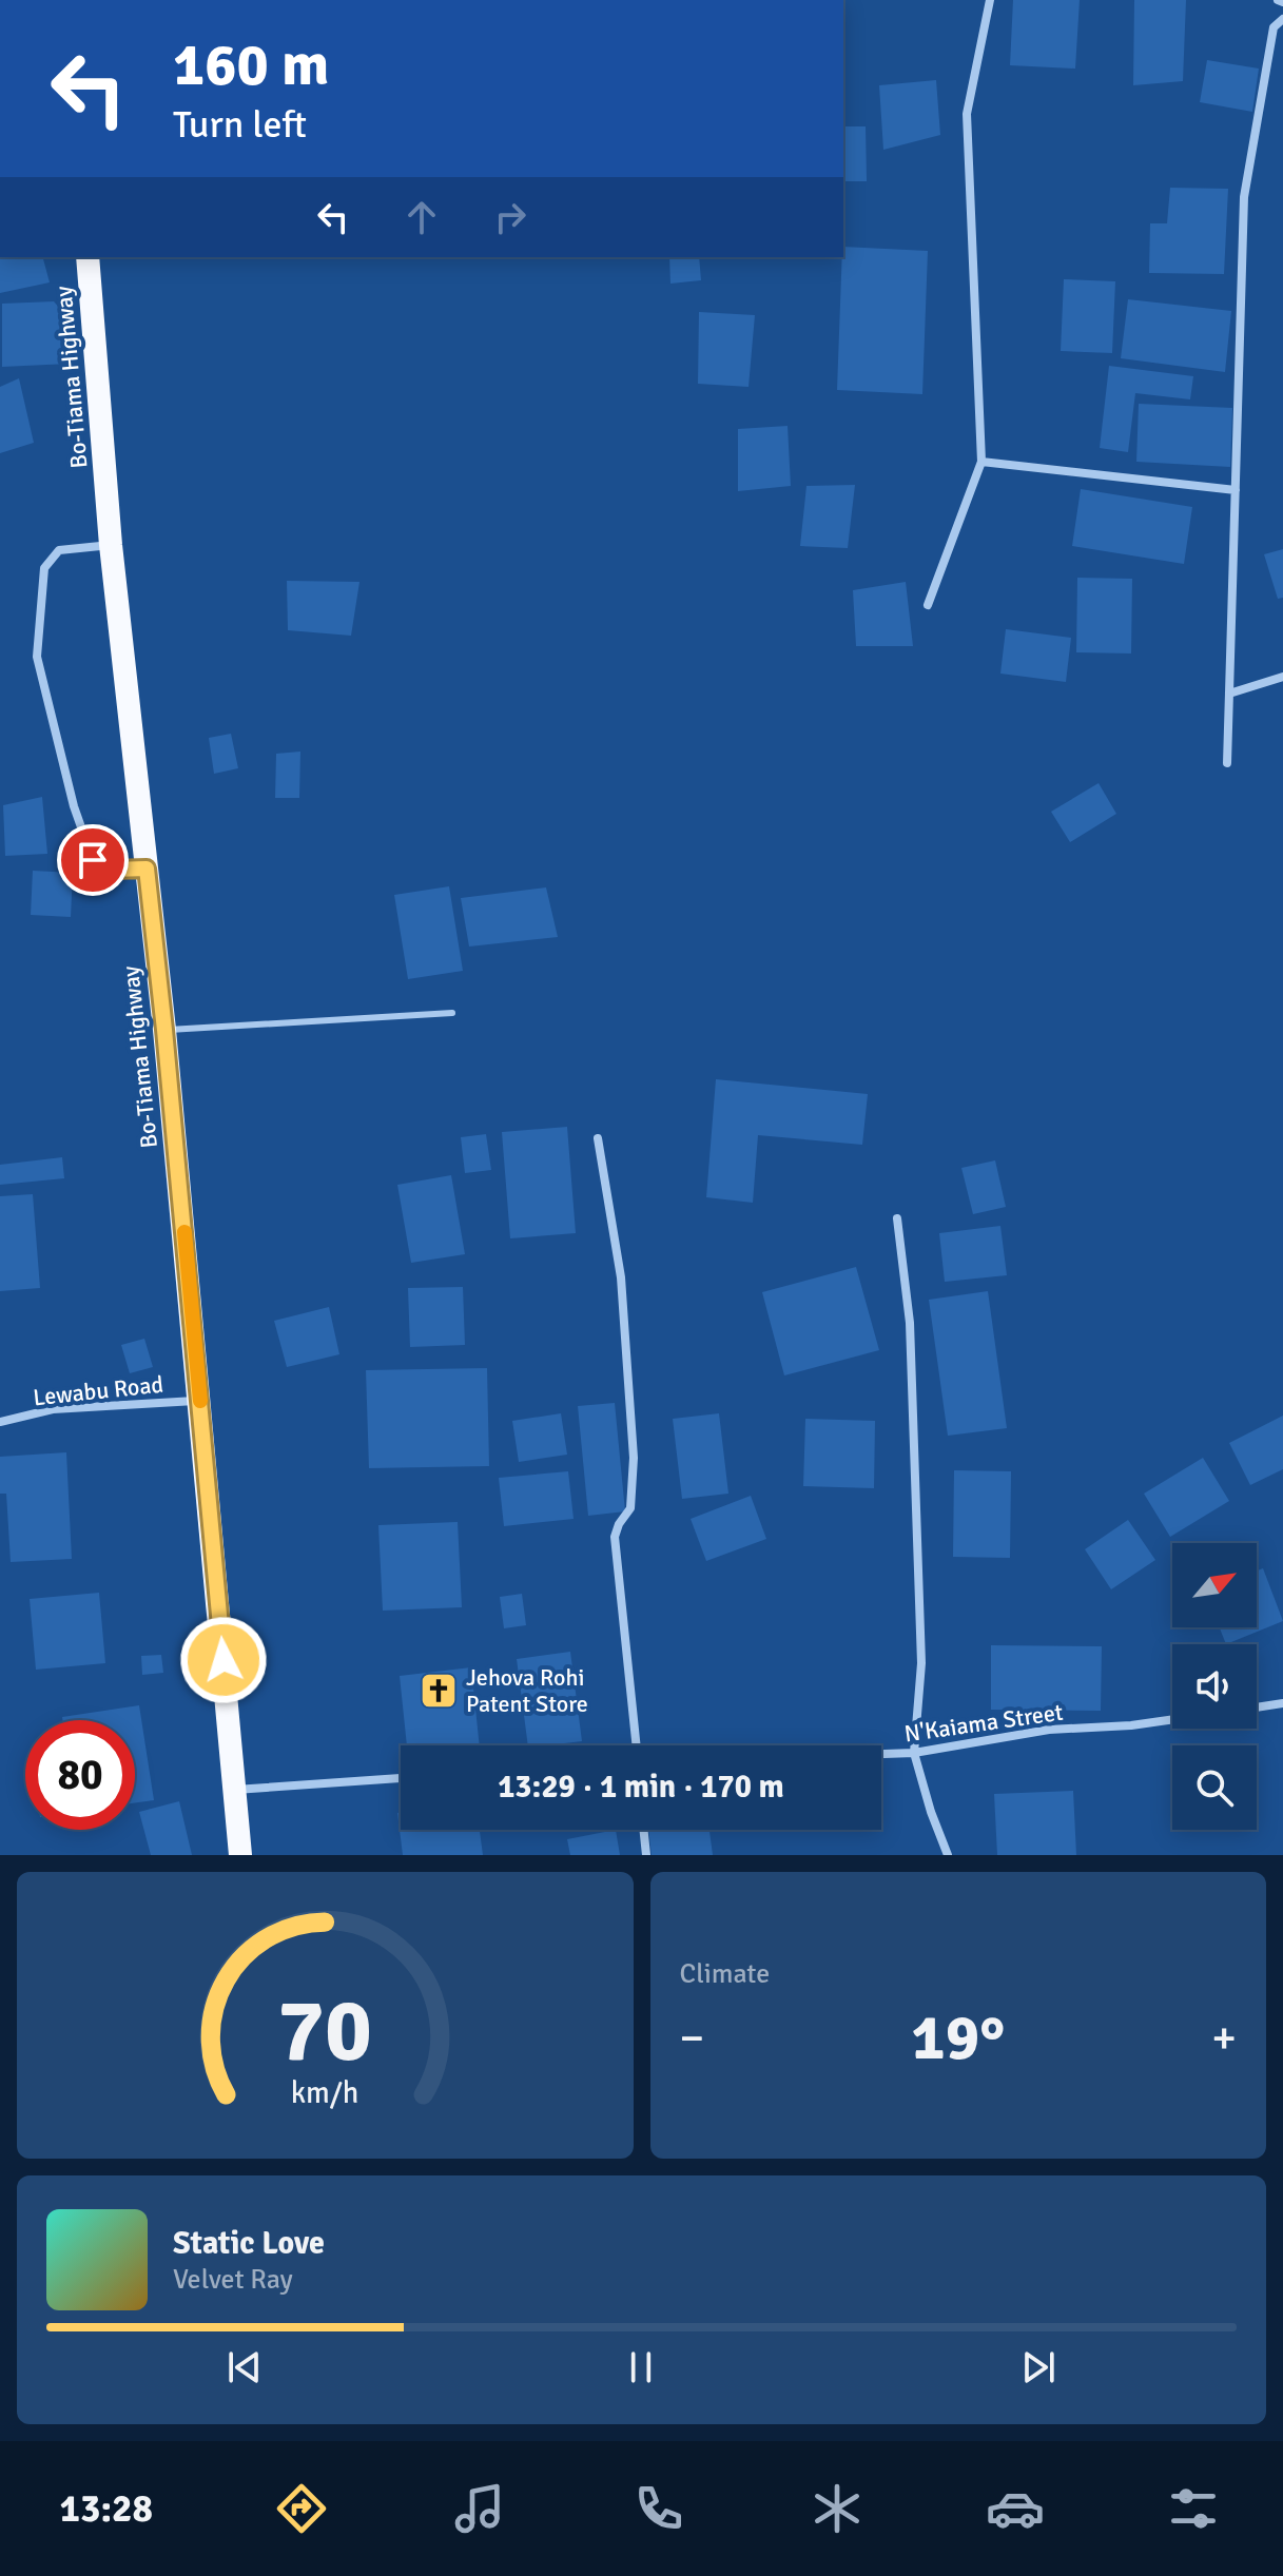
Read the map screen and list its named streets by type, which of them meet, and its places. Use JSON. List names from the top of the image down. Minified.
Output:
{"streets":{"highway":["Bo-Tiama Highway"],"street":["Lewabu Road","N'Kaiama Street"]},"crossings":[["Bo-Tiama Highway","Lewabu Road"]],"places":{"church":["Jehova Rohi Patent Store"]},"north":"top right","page":{"turn":["160 m","Turn left"],"limit":"80","trip":"13:29 · 1 min · 170 m","tile":"Climate","heat":["−","19°","+"],"song":["Static Love","Velvet Ray"],"tabs":"13:28","gauge":["70","km/h"]}}
